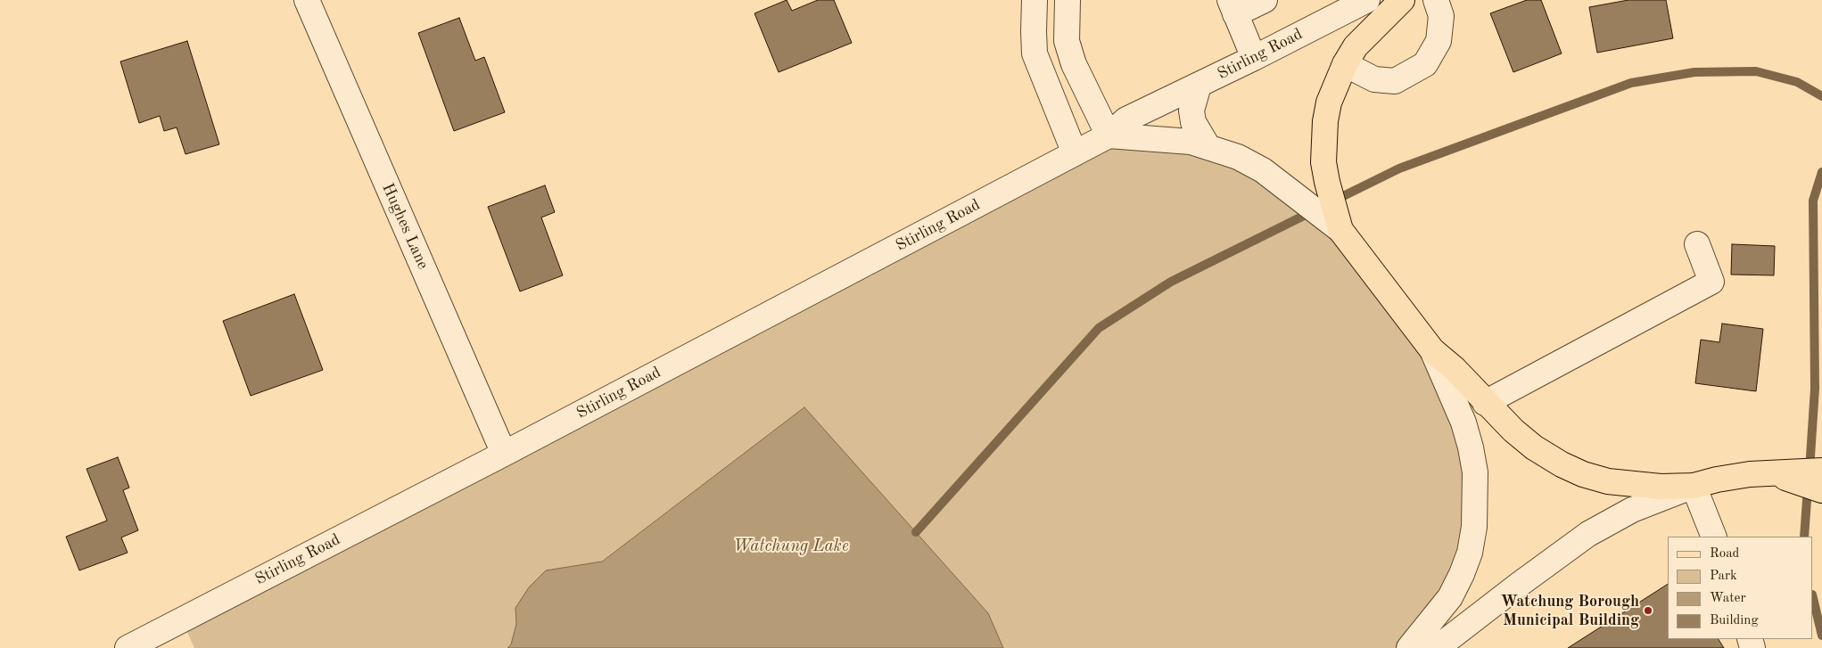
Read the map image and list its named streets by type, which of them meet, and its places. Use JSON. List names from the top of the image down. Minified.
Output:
{"streets":{"street":["Stirling Road","Hughes Lane"]},"crossings":[["Stirling Road","Hughes Lane"]],"water":["Watchung Lake"],"places":["Watchung Borough Municipal Building"],"legend":["Road","Park","Water","Building"]}
